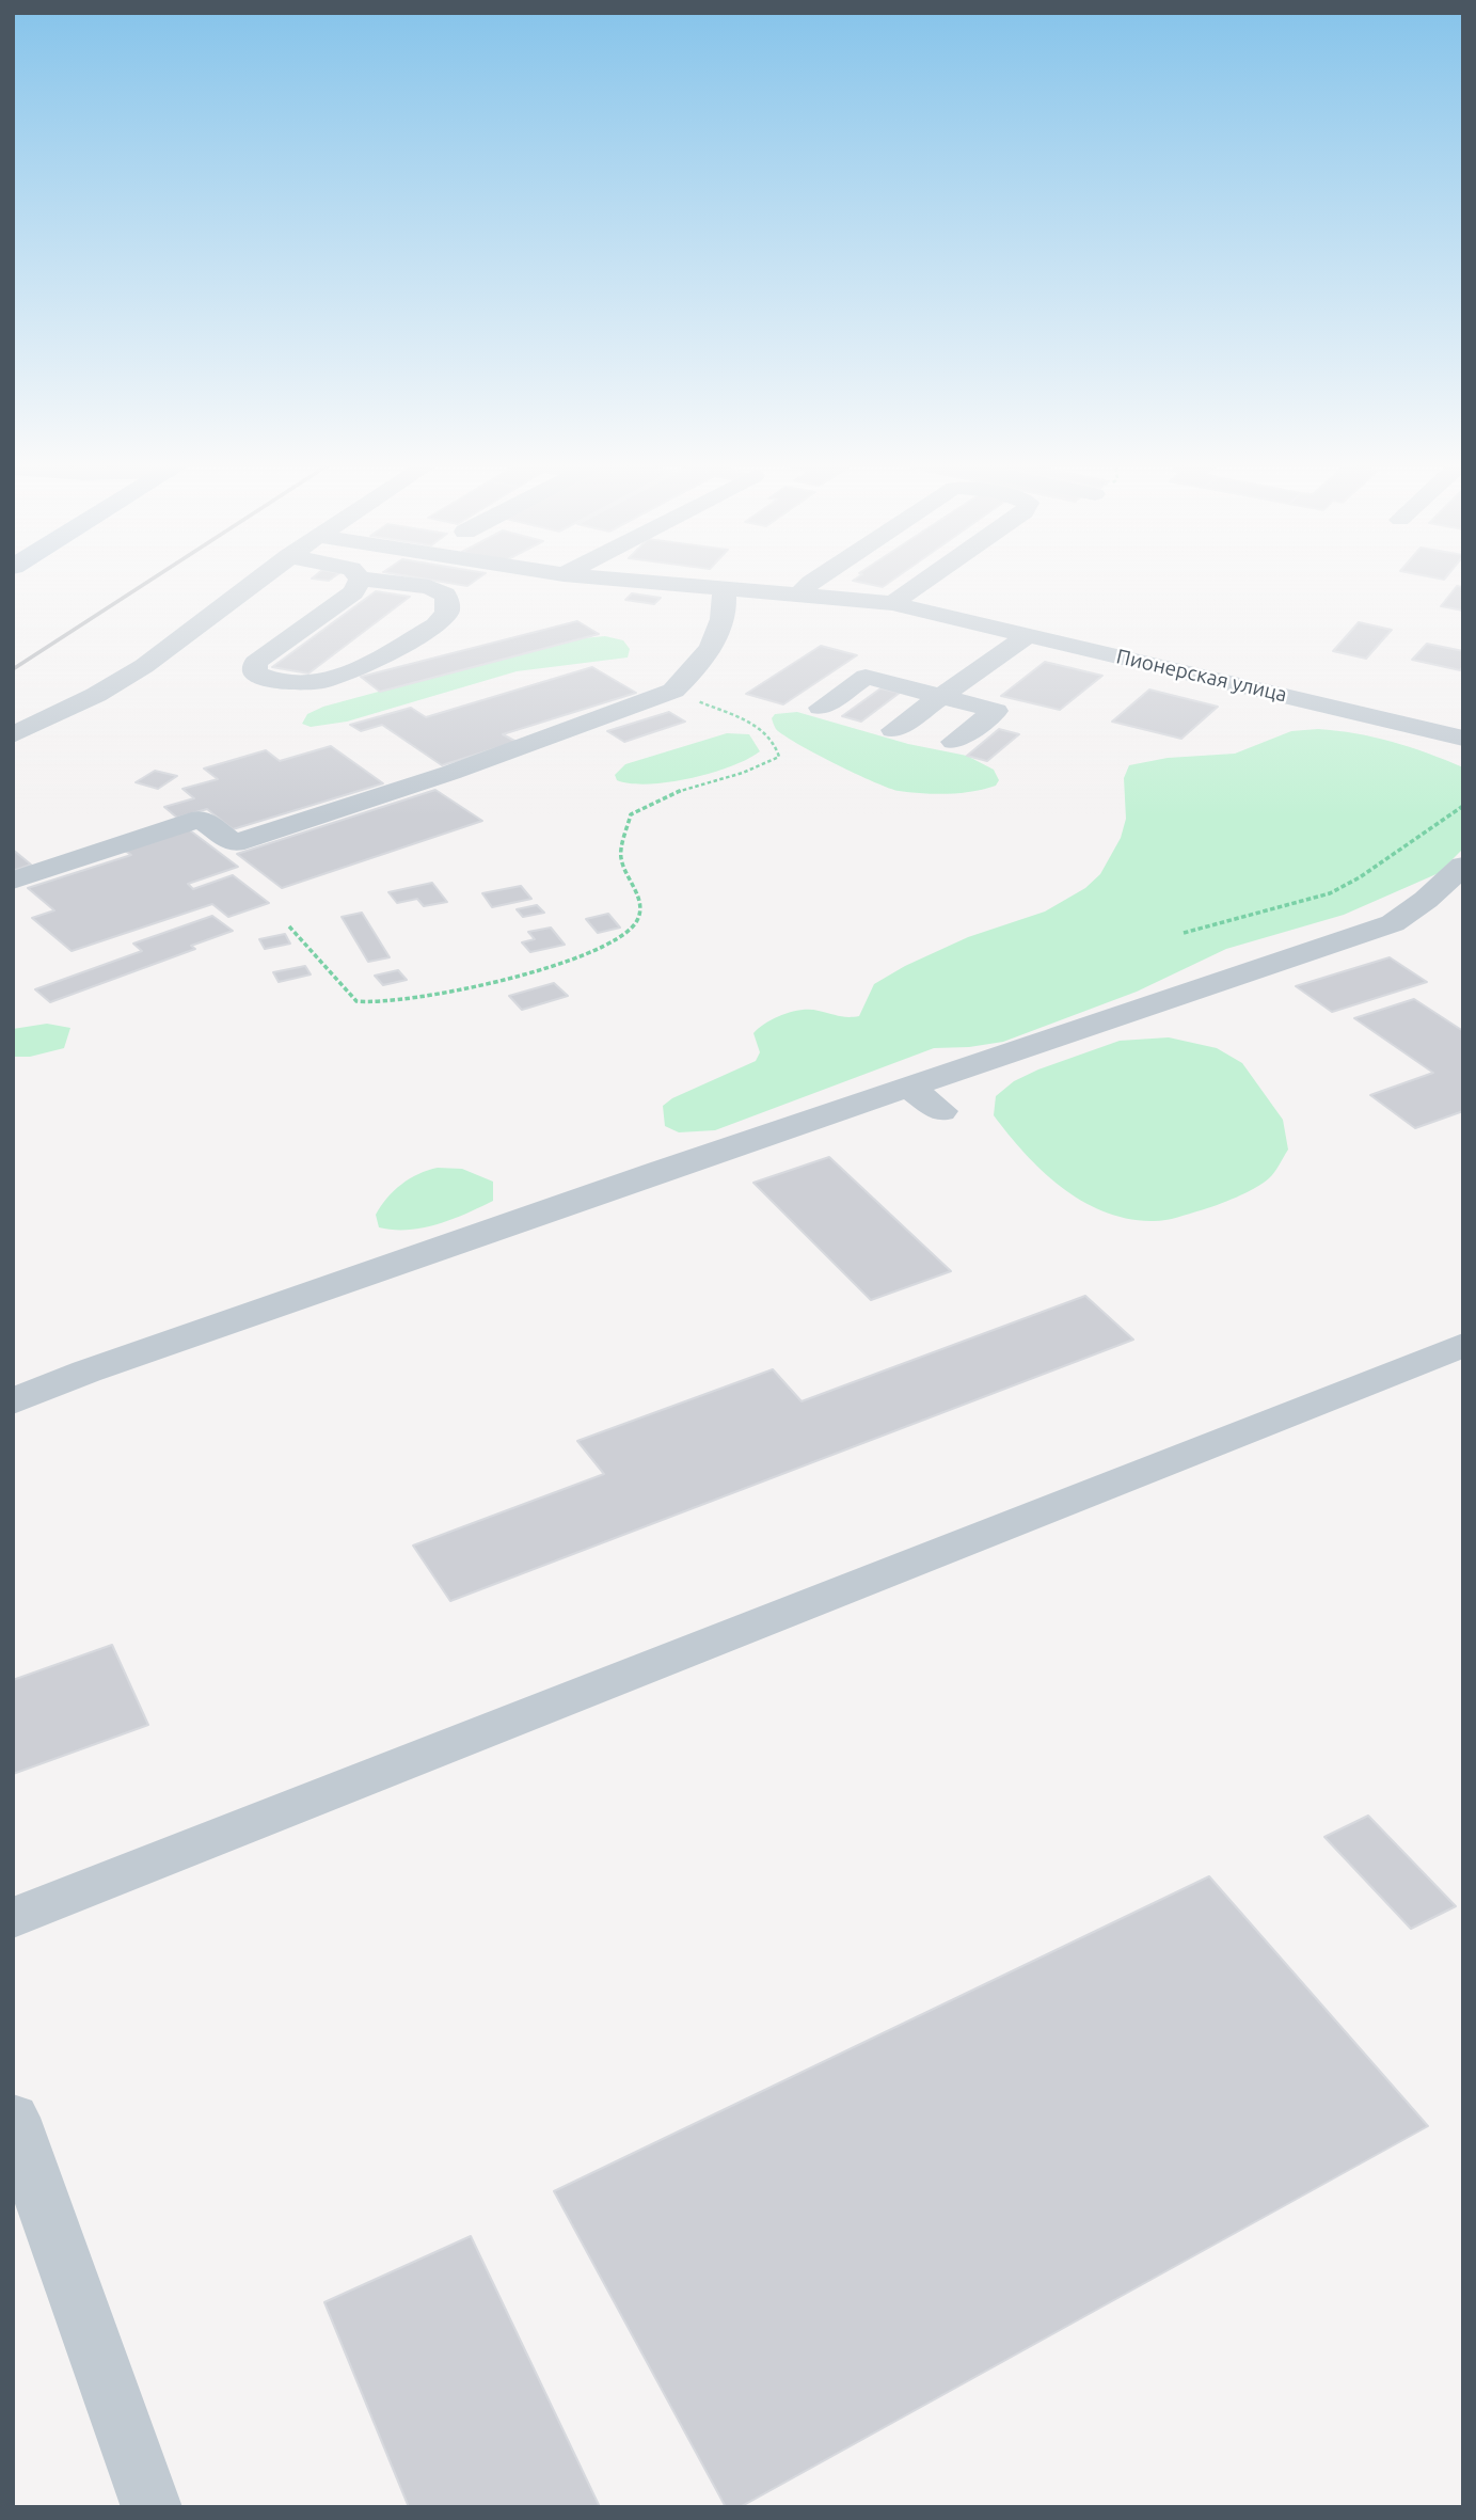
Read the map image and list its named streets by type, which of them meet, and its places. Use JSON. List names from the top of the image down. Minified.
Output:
{"streets":{"street":["Пионерская улица"]}}
